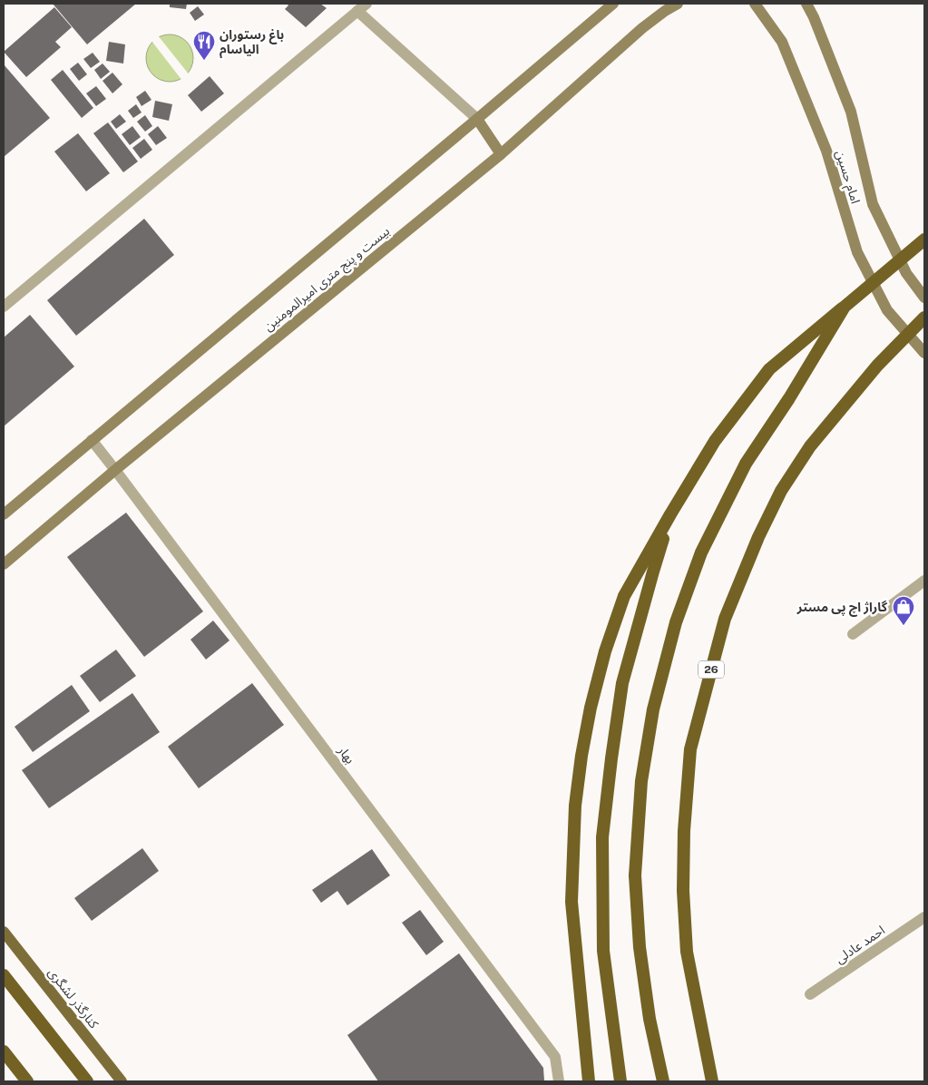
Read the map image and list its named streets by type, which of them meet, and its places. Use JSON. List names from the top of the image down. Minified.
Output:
{"streets":{"highway":["26"],"main road":["امام حسین","بیست و پنج متری امیرالمومنین","کنارگذر لشگری"],"street":["بهار","احمد عادلی"]},"crossings":[["بیست و پنج متری امیرالمومنین","بهار"]],"places":{"restaurant":["باغ رستوران الیاسام"],"shop":["گاراژ اچ پی مستر"]}}
